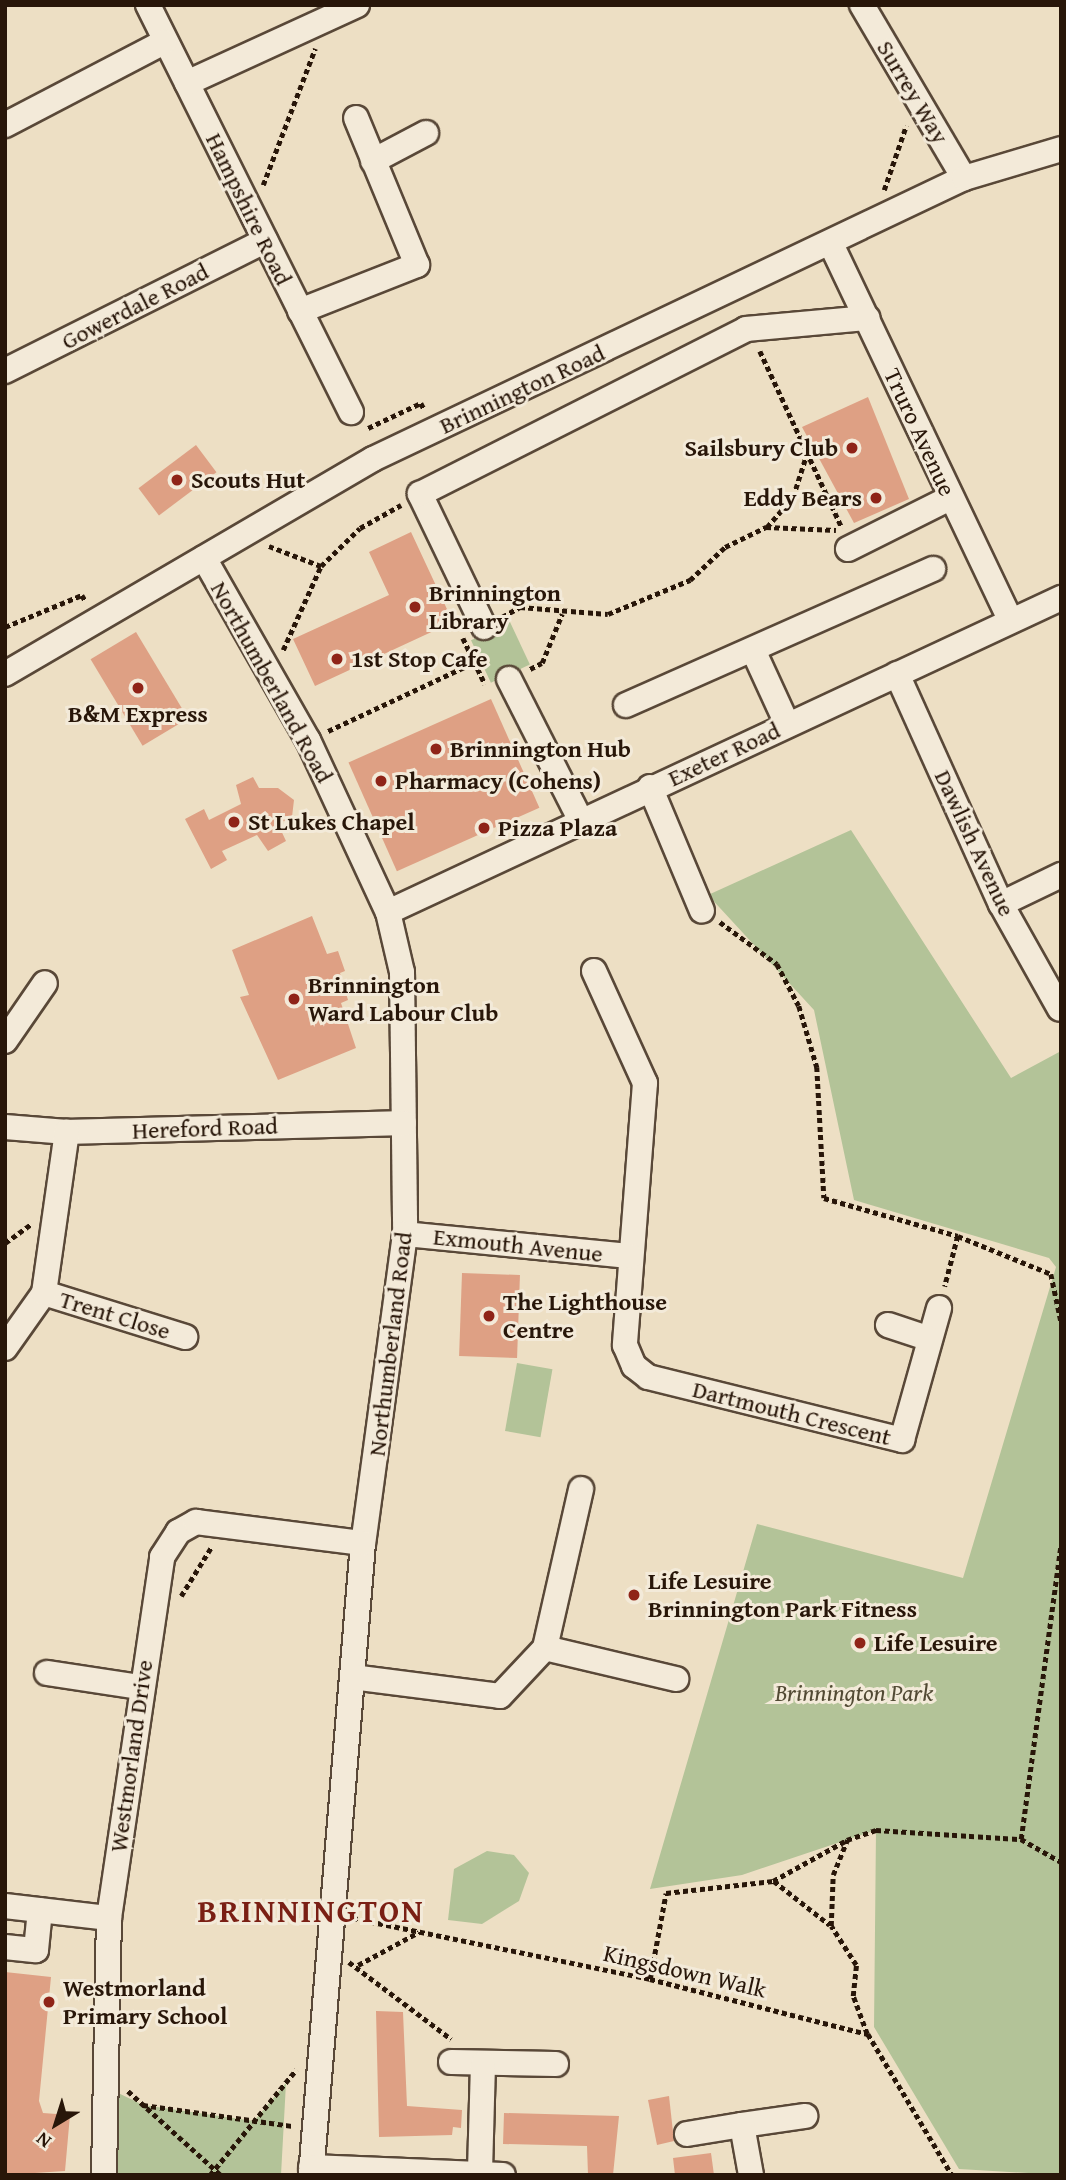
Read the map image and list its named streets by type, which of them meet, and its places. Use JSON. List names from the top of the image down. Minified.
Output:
{"streets":{"street":["Surrey Way","Hampshire Road","Gowerdale Road","Brinnington Road","Truro Avenue","Northumberland Road","Exeter Road","Dawlish Avenue","Hereford Road","Exmouth Avenue","Trent Close","Dartmouth Crescent","Westmorland Drive"],"path":["Kingsdown Walk"]},"crossings":[["Surrey Way","Brinnington Road"],["Hampshire Road","Gowerdale Road"],["Brinnington Road","Truro Avenue"],["Brinnington Road","Northumberland Road"],["Truro Avenue","Exeter Road"],["Northumberland Road","Exeter Road"],["Northumberland Road","Hereford Road"],["Northumberland Road","Exmouth Avenue"],["Northumberland Road","Westmorland Drive"],["Northumberland Road","Kingsdown Walk"],["Exeter Road","Dawlish Avenue"],["Exmouth Avenue","Dartmouth Crescent"]],"districts":["BRINNINGTON"],"parks":["Brinnington Park"],"places":["Sailsbury Club","Scouts Hut","Eddy Bears","Brinnington Library","1st Stop Cafe","B&M Express","Brinnington Hub","Pharmacy (Cohens)","St Lukes Chapel","Pizza Plaza","Brinnington Ward Labour Club","The Lighthouse Centre","Life Lesuire Brinnington Park Fitness","Life Lesuire","Westmorland Primary School"],"north":"bottom left"}
